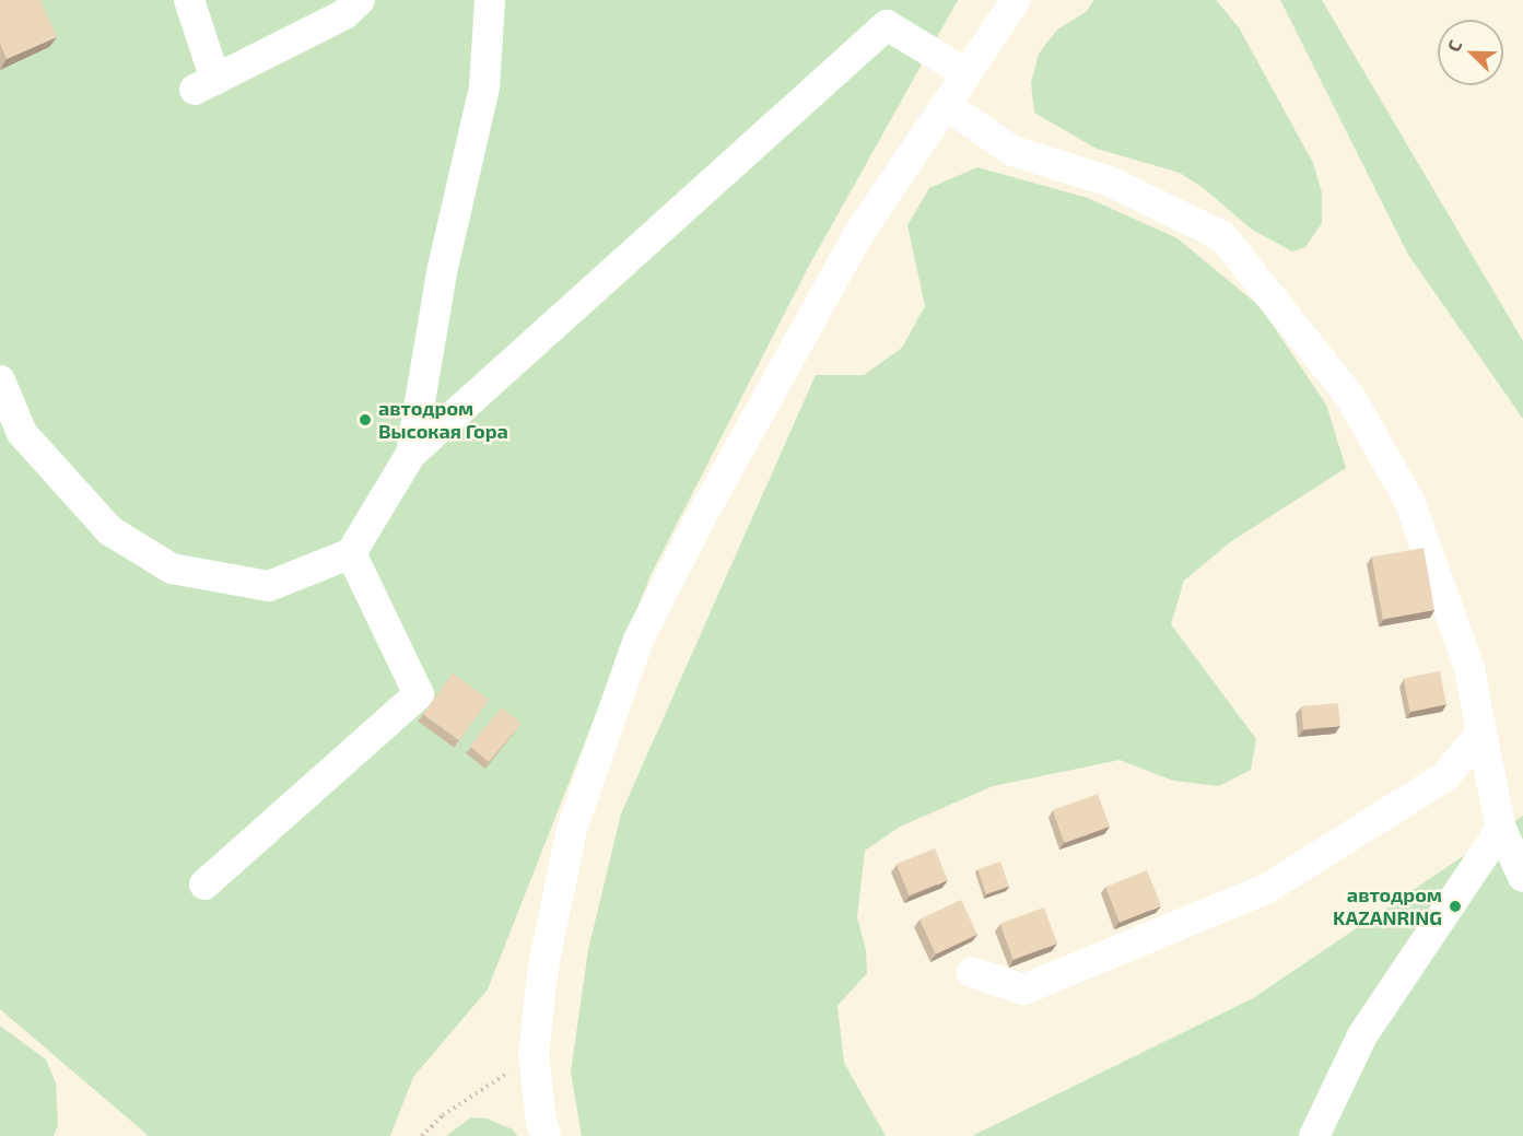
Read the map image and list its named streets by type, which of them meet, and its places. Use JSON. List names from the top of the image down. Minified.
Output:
{"places":["автодром Высокая Гора","автодром KAZANRING"],"north":"top left"}
